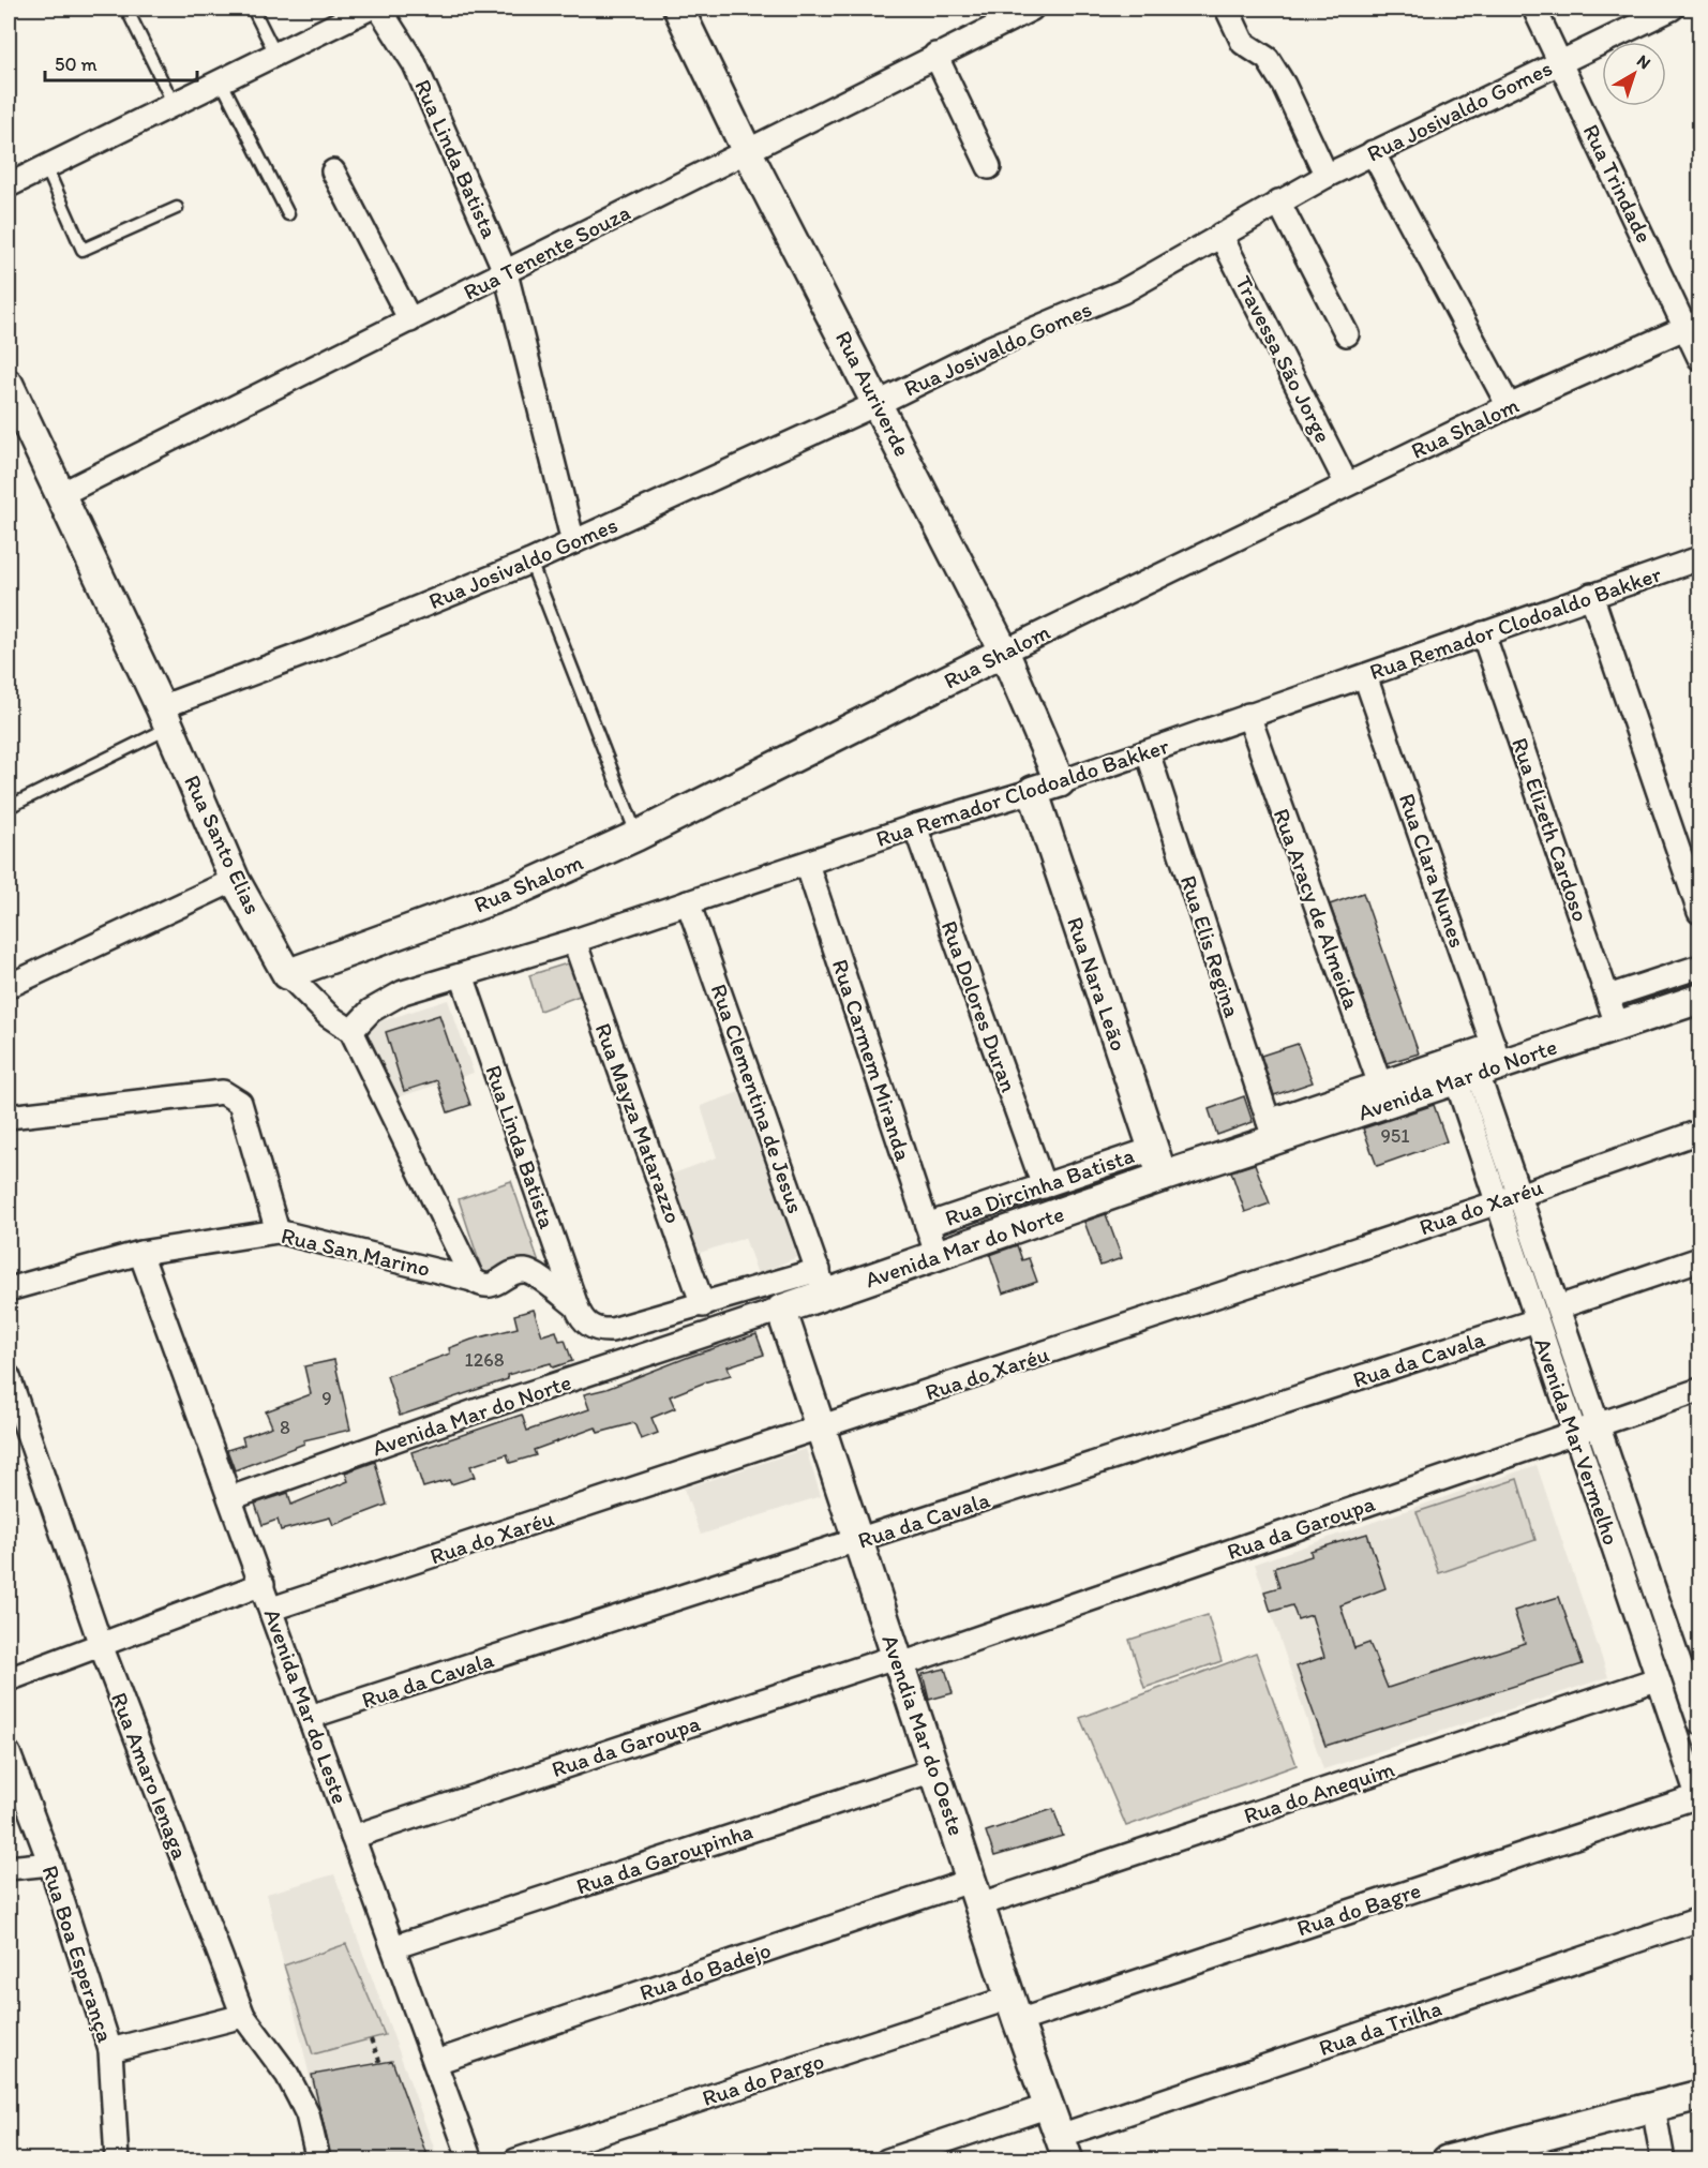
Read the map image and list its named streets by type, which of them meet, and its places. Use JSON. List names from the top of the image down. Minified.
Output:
{"streets":{"street":["Rua Josivaldo Gomes","Rua Linda Batista","Rua Trindade","Rua Tenente Souza","Travessa São Jorge","Rua Auriverde","Rua Shalom","Rua Remador Clodoaldo Bakker","Rua Elizeth Cardoso","Rua Santo Elias","Rua Clara Nunes","Rua Aracy de Almeida","Rua Elis Regina","Rua Nara Leão","Rua Dolores Duran","Rua Carmem Miranda","Avenida Mar do Norte","Rua Clementina de Jesus","Rua Mayza Matarazzo","Rua Dircinha Batista","Rua do Xaréu","Rua San Marino","Rua da Cavala","Avenida Mar Vermelho","Rua da Garoupa","Avenida Mar do Leste","Avendia Mar do Oeste","Rua Amaro Ienaga","Rua do Anequim","Rua da Garoupinha","Rua do Bagre","Rua Boa Esperança","Rua do Badejo","Rua da Trilha","Rua do Pargo"]},"crossings":[["Rua Josivaldo Gomes","Rua Linda Batista"],["Rua Josivaldo Gomes","Rua Trindade"],["Rua Josivaldo Gomes","Travessa São Jorge"],["Rua Josivaldo Gomes","Rua Auriverde"],["Rua Josivaldo Gomes","Rua Santo Elias"],["Rua Linda Batista","Rua Tenente Souza"],["Rua Linda Batista","Rua Remador Clodoaldo Bakker"],["Rua Linda Batista","Rua San Marino"],["Rua Trindade","Rua Shalom"],["Rua Tenente Souza","Rua Auriverde"],["Rua Tenente Souza","Rua Santo Elias"],["Travessa São Jorge","Rua Shalom"],["Rua Auriverde","Rua Shalom"],["Rua Auriverde","Rua Remador Clodoaldo Bakker"],["Rua Shalom","Rua Santo Elias"],["Rua Remador Clodoaldo Bakker","Rua Elizeth Cardoso"],["Rua Remador Clodoaldo Bakker","Rua Santo Elias"],["Rua Remador Clodoaldo Bakker","Rua Clara Nunes"],["Rua Remador Clodoaldo Bakker","Rua Aracy de Almeida"],["Rua Remador Clodoaldo Bakker","Rua Elis Regina"],["Rua Remador Clodoaldo Bakker","Rua Nara Leão"],["Rua Remador Clodoaldo Bakker","Rua Dolores Duran"],["Rua Remador Clodoaldo Bakker","Rua Carmem Miranda"],["Rua Remador Clodoaldo Bakker","Rua Clementina de Jesus"],["Rua Remador Clodoaldo Bakker","Rua Mayza Matarazzo"],["Rua Elizeth Cardoso","Avenida Mar do Norte"],["Rua Santo Elias","Rua San Marino"],["Rua Clara Nunes","Avenida Mar do Norte"],["Rua Clara Nunes","Avenida Mar Vermelho"],["Rua Aracy de Almeida","Avenida Mar do Norte"],["Rua Elis Regina","Avenida Mar do Norte"],["Rua Nara Leão","Avenida Mar do Norte"],["Rua Nara Leão","Rua Dircinha Batista"],["Rua Dolores Duran","Rua Dircinha Batista"],["Rua Carmem Miranda","Avenida Mar do Norte"],["Rua Carmem Miranda","Rua Dircinha Batista"],["Avenida Mar do Norte","Rua Clementina de Jesus"],["Avenida Mar do Norte","Avenida Mar Vermelho"],["Avenida Mar do Norte","Avenida Mar do Leste"],["Avenida Mar do Norte","Avendia Mar do Oeste"],["Rua do Xaréu","Avenida Mar Vermelho"],["Rua do Xaréu","Avenida Mar do Leste"],["Rua do Xaréu","Avendia Mar do Oeste"],["Rua San Marino","Avenida Mar do Leste"],["Rua da Cavala","Avenida Mar Vermelho"],["Rua da Cavala","Avenida Mar do Leste"],["Rua da Cavala","Avendia Mar do Oeste"],["Avenida Mar Vermelho","Rua da Garoupa"],["Avenida Mar Vermelho","Rua do Anequim"],["Avenida Mar Vermelho","Rua do Bagre"],["Rua da Garoupa","Avenida Mar do Leste"],["Rua da Garoupa","Avendia Mar do Oeste"],["Avenida Mar do Leste","Rua da Garoupinha"],["Avenida Mar do Leste","Rua do Badejo"],["Avendia Mar do Oeste","Rua do Anequim"],["Avendia Mar do Oeste","Rua da Garoupinha"],["Avendia Mar do Oeste","Rua do Bagre"],["Avendia Mar do Oeste","Rua do Badejo"],["Avendia Mar do Oeste","Rua da Trilha"],["Avendia Mar do Oeste","Rua do Pargo"],["Rua do Anequim","Rua do Badejo"],["Rua do Bagre","Rua do Pargo"]],"house_numbers":["951","1268","9","8"],"scale_bar":"50 m","north":"top right"}
